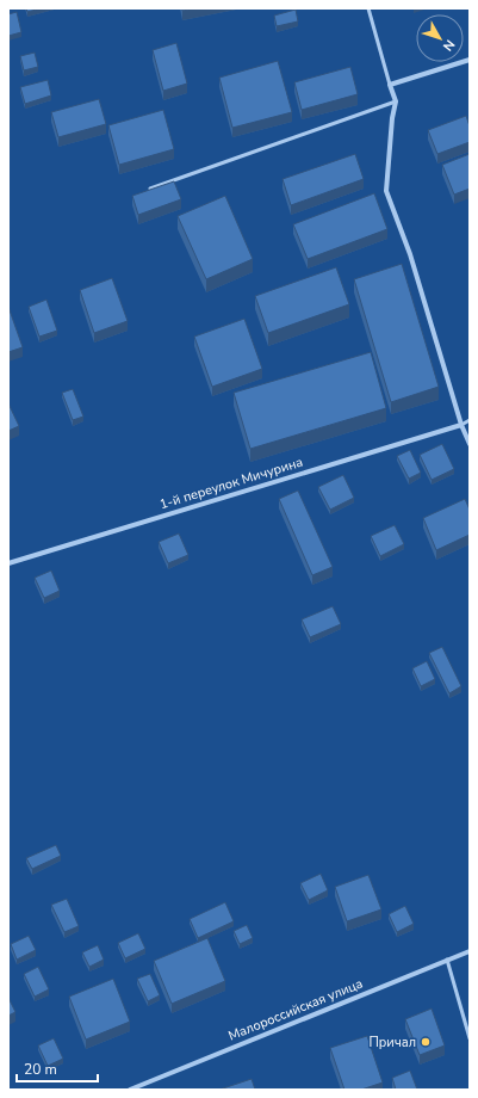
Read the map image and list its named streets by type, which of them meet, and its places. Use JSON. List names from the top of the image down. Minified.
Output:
{"streets":{"street":["1-й переулок Мичурина","Малороссийская улица"]},"places":["Причал"],"scale_bar":"20 m","north":"bottom right"}
